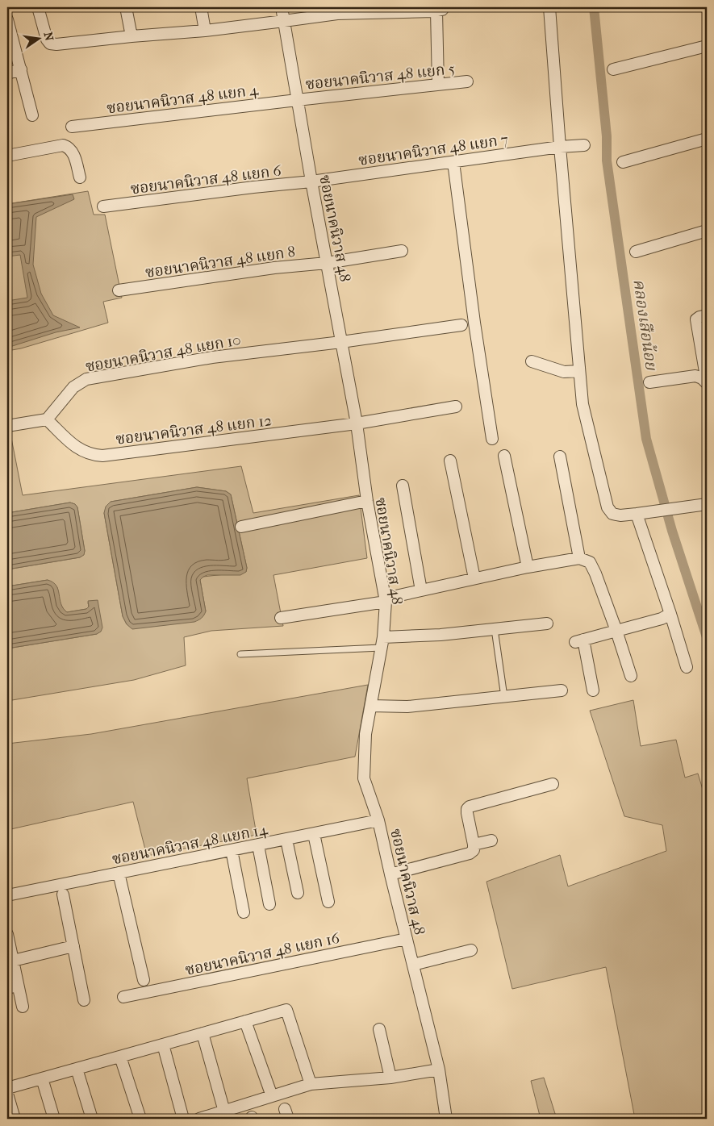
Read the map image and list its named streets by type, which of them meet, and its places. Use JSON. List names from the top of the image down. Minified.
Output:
{"streets":{"street":["ซอยนาคนิวาส 48 แยก 5","ซอยนาคนิวาส 48 แยก 4","ซอยนาคนิวาส 48 แยก 7","ซอยนาคนิวาส 48 แยก 6","ซอยนาคนิวาส 48","ซอยนาคนิวาส 48 แยก 8","ซอยนาคนิวาส 48 แยก 10","ซอยนาคนิวาส 48 แยก 12","ซอยนาคนิวาส 48 แยก 14","ซอยนาคนิวาส 48 แยก 16"]},"crossings":[["ซอยนาคนิวาส 48 แยก 5","ซอยนาคนิวาส 48 แยก 4"],["ซอยนาคนิวาส 48 แยก 5","ซอยนาคนิวาส 48"],["ซอยนาคนิวาส 48 แยก 4","ซอยนาคนิวาส 48"],["ซอยนาคนิวาส 48 แยก 7","ซอยนาคนิวาส 48 แยก 6"],["ซอยนาคนิวาส 48 แยก 7","ซอยนาคนิวาส 48"],["ซอยนาคนิวาส 48 แยก 6","ซอยนาคนิวาส 48"],["ซอยนาคนิวาส 48","ซอยนาคนิวาส 48 แยก 8"],["ซอยนาคนิวาส 48","ซอยนาคนิวาส 48 แยก 10"],["ซอยนาคนิวาส 48","ซอยนาคนิวาส 48 แยก 12"],["ซอยนาคนิวาส 48","ซอยนาคนิวาส 48 แยก 14"],["ซอยนาคนิวาส 48","ซอยนาคนิวาส 48 แยก 16"],["ซอยนาคนิวาส 48 แยก 10","ซอยนาคนิวาส 48 แยก 12"]],"water":["คลองเสือน้อย"],"north":"right"}
